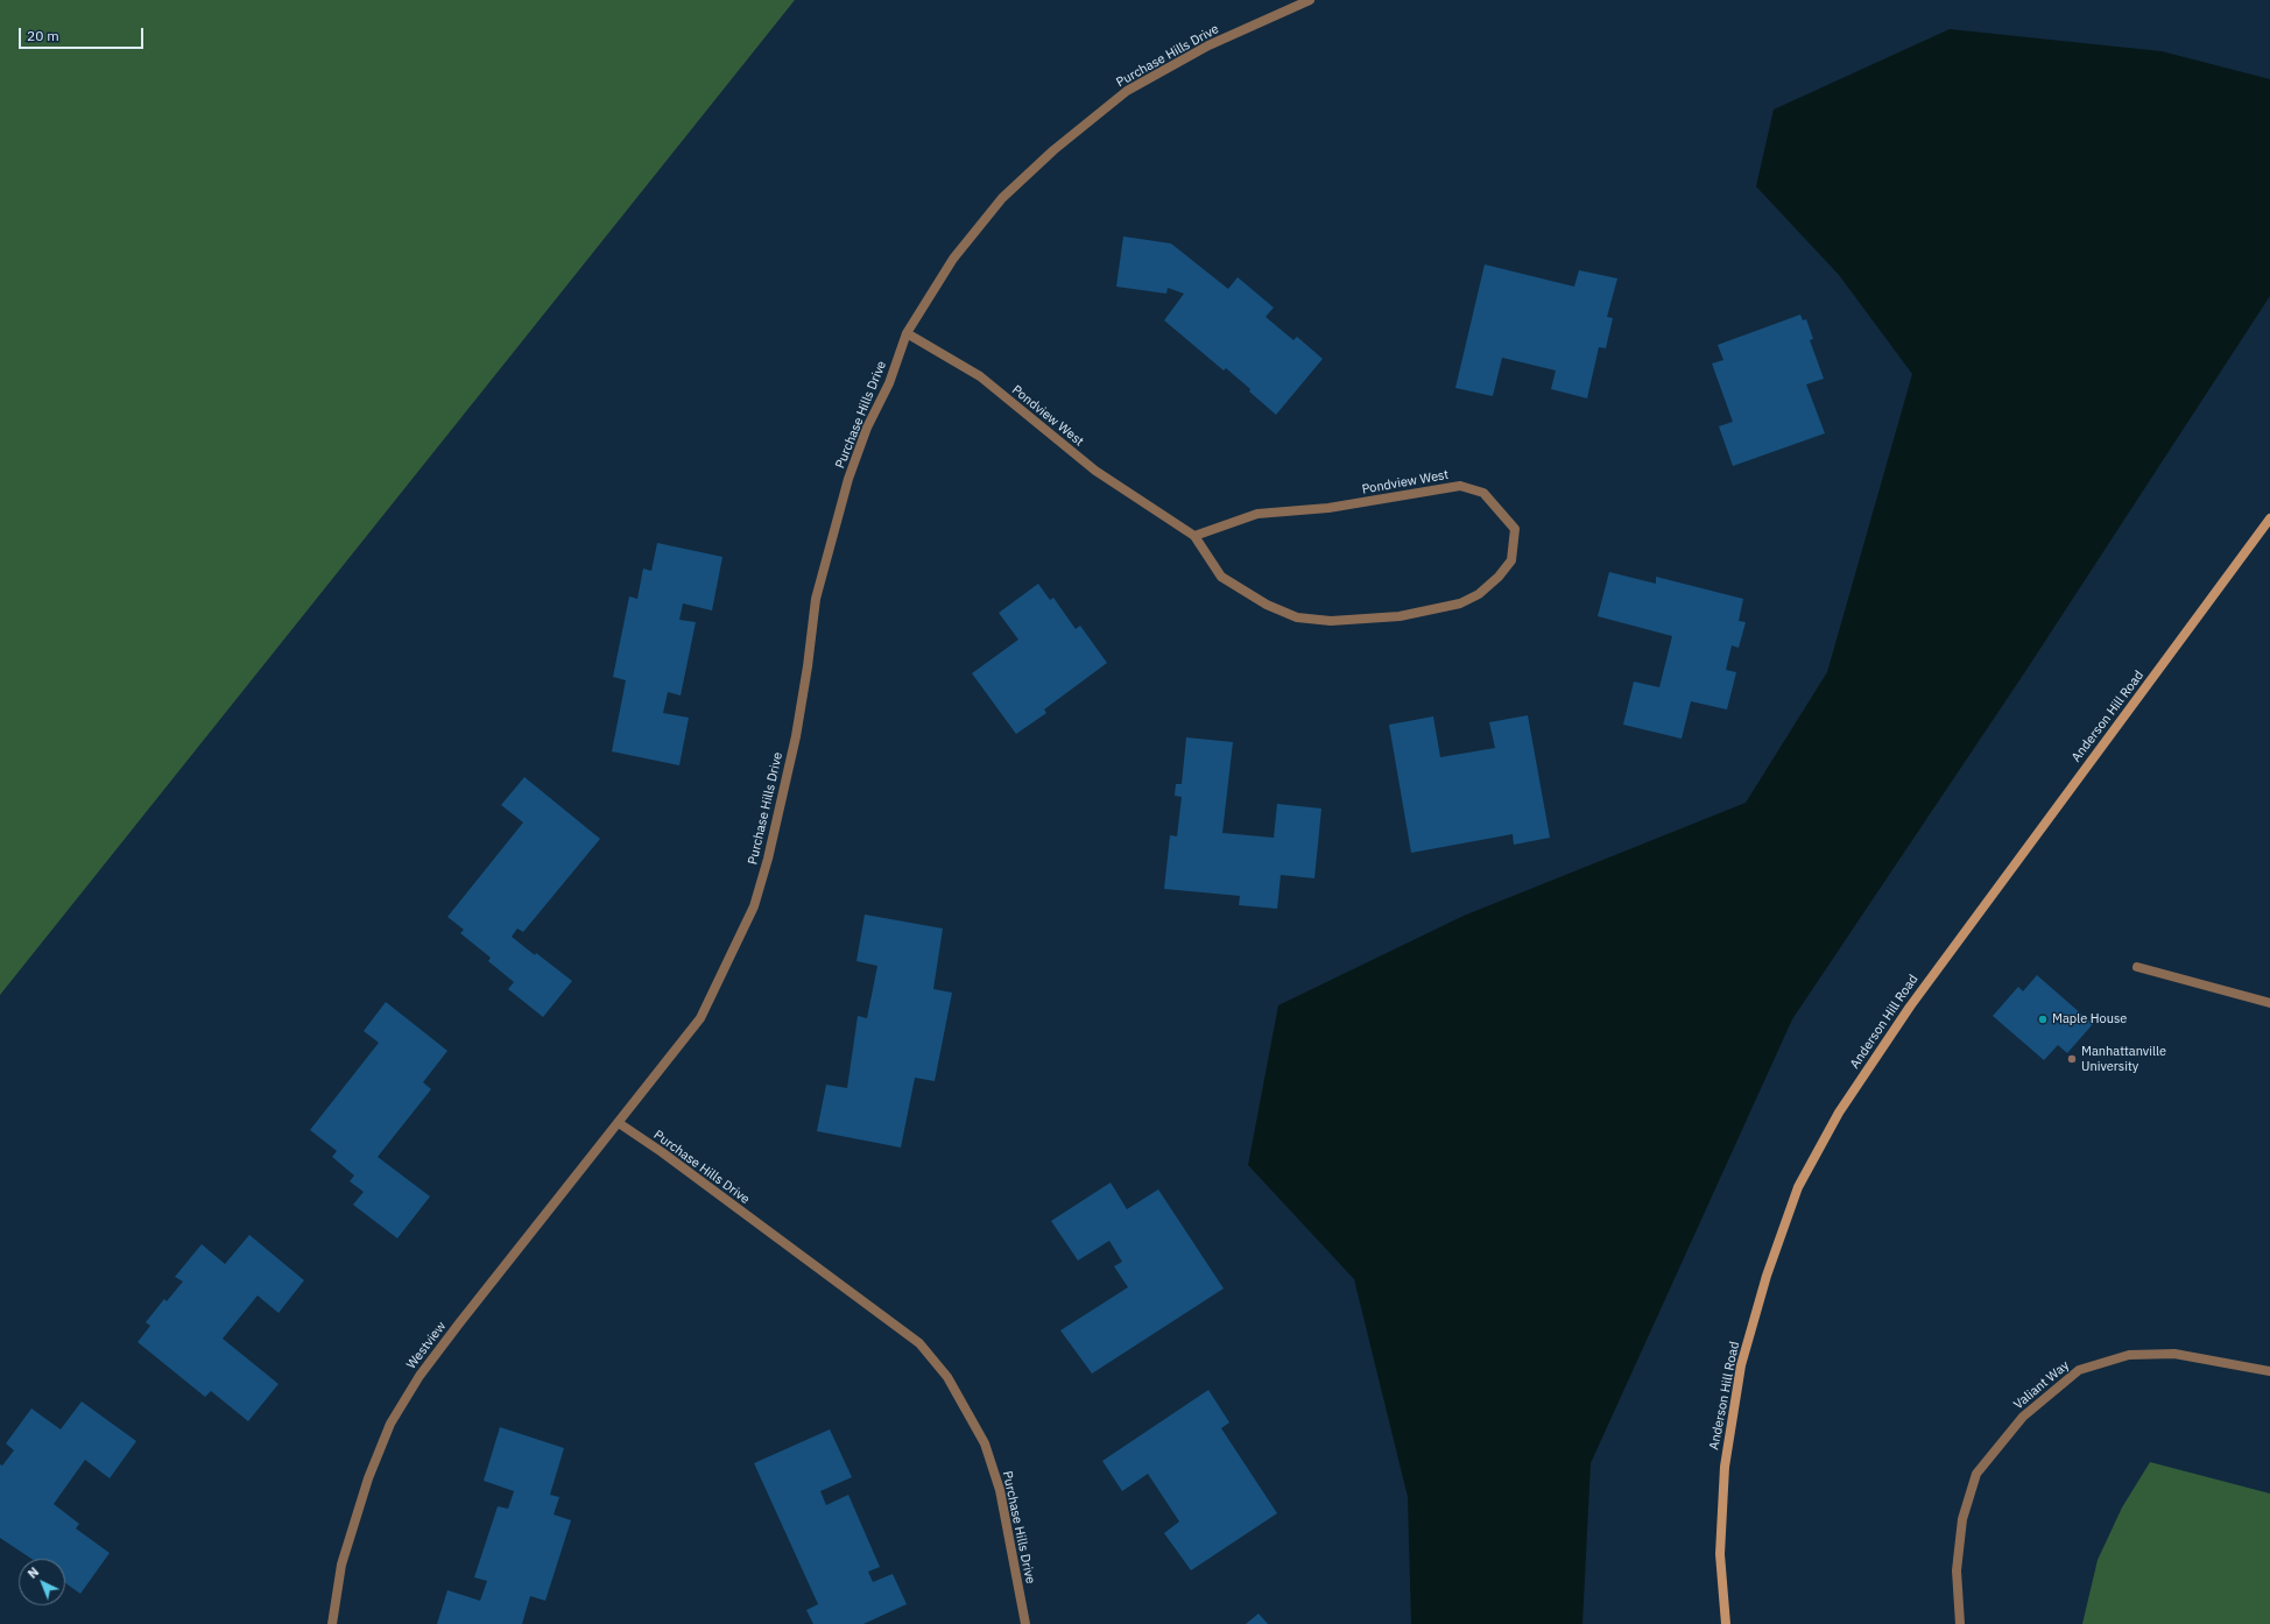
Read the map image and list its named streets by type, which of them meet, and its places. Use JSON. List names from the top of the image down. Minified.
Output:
{"streets":{"main road":["Anderson Hill Road"],"street":["Purchase Hills Drive","Pondview West","Westview","Valiant Way"]},"crossings":[["Purchase Hills Drive","Pondview West"],["Purchase Hills Drive","Westview"]],"places":["Maple House","Manhattanville University"],"scale_bar":"20 m","north":"top left"}
